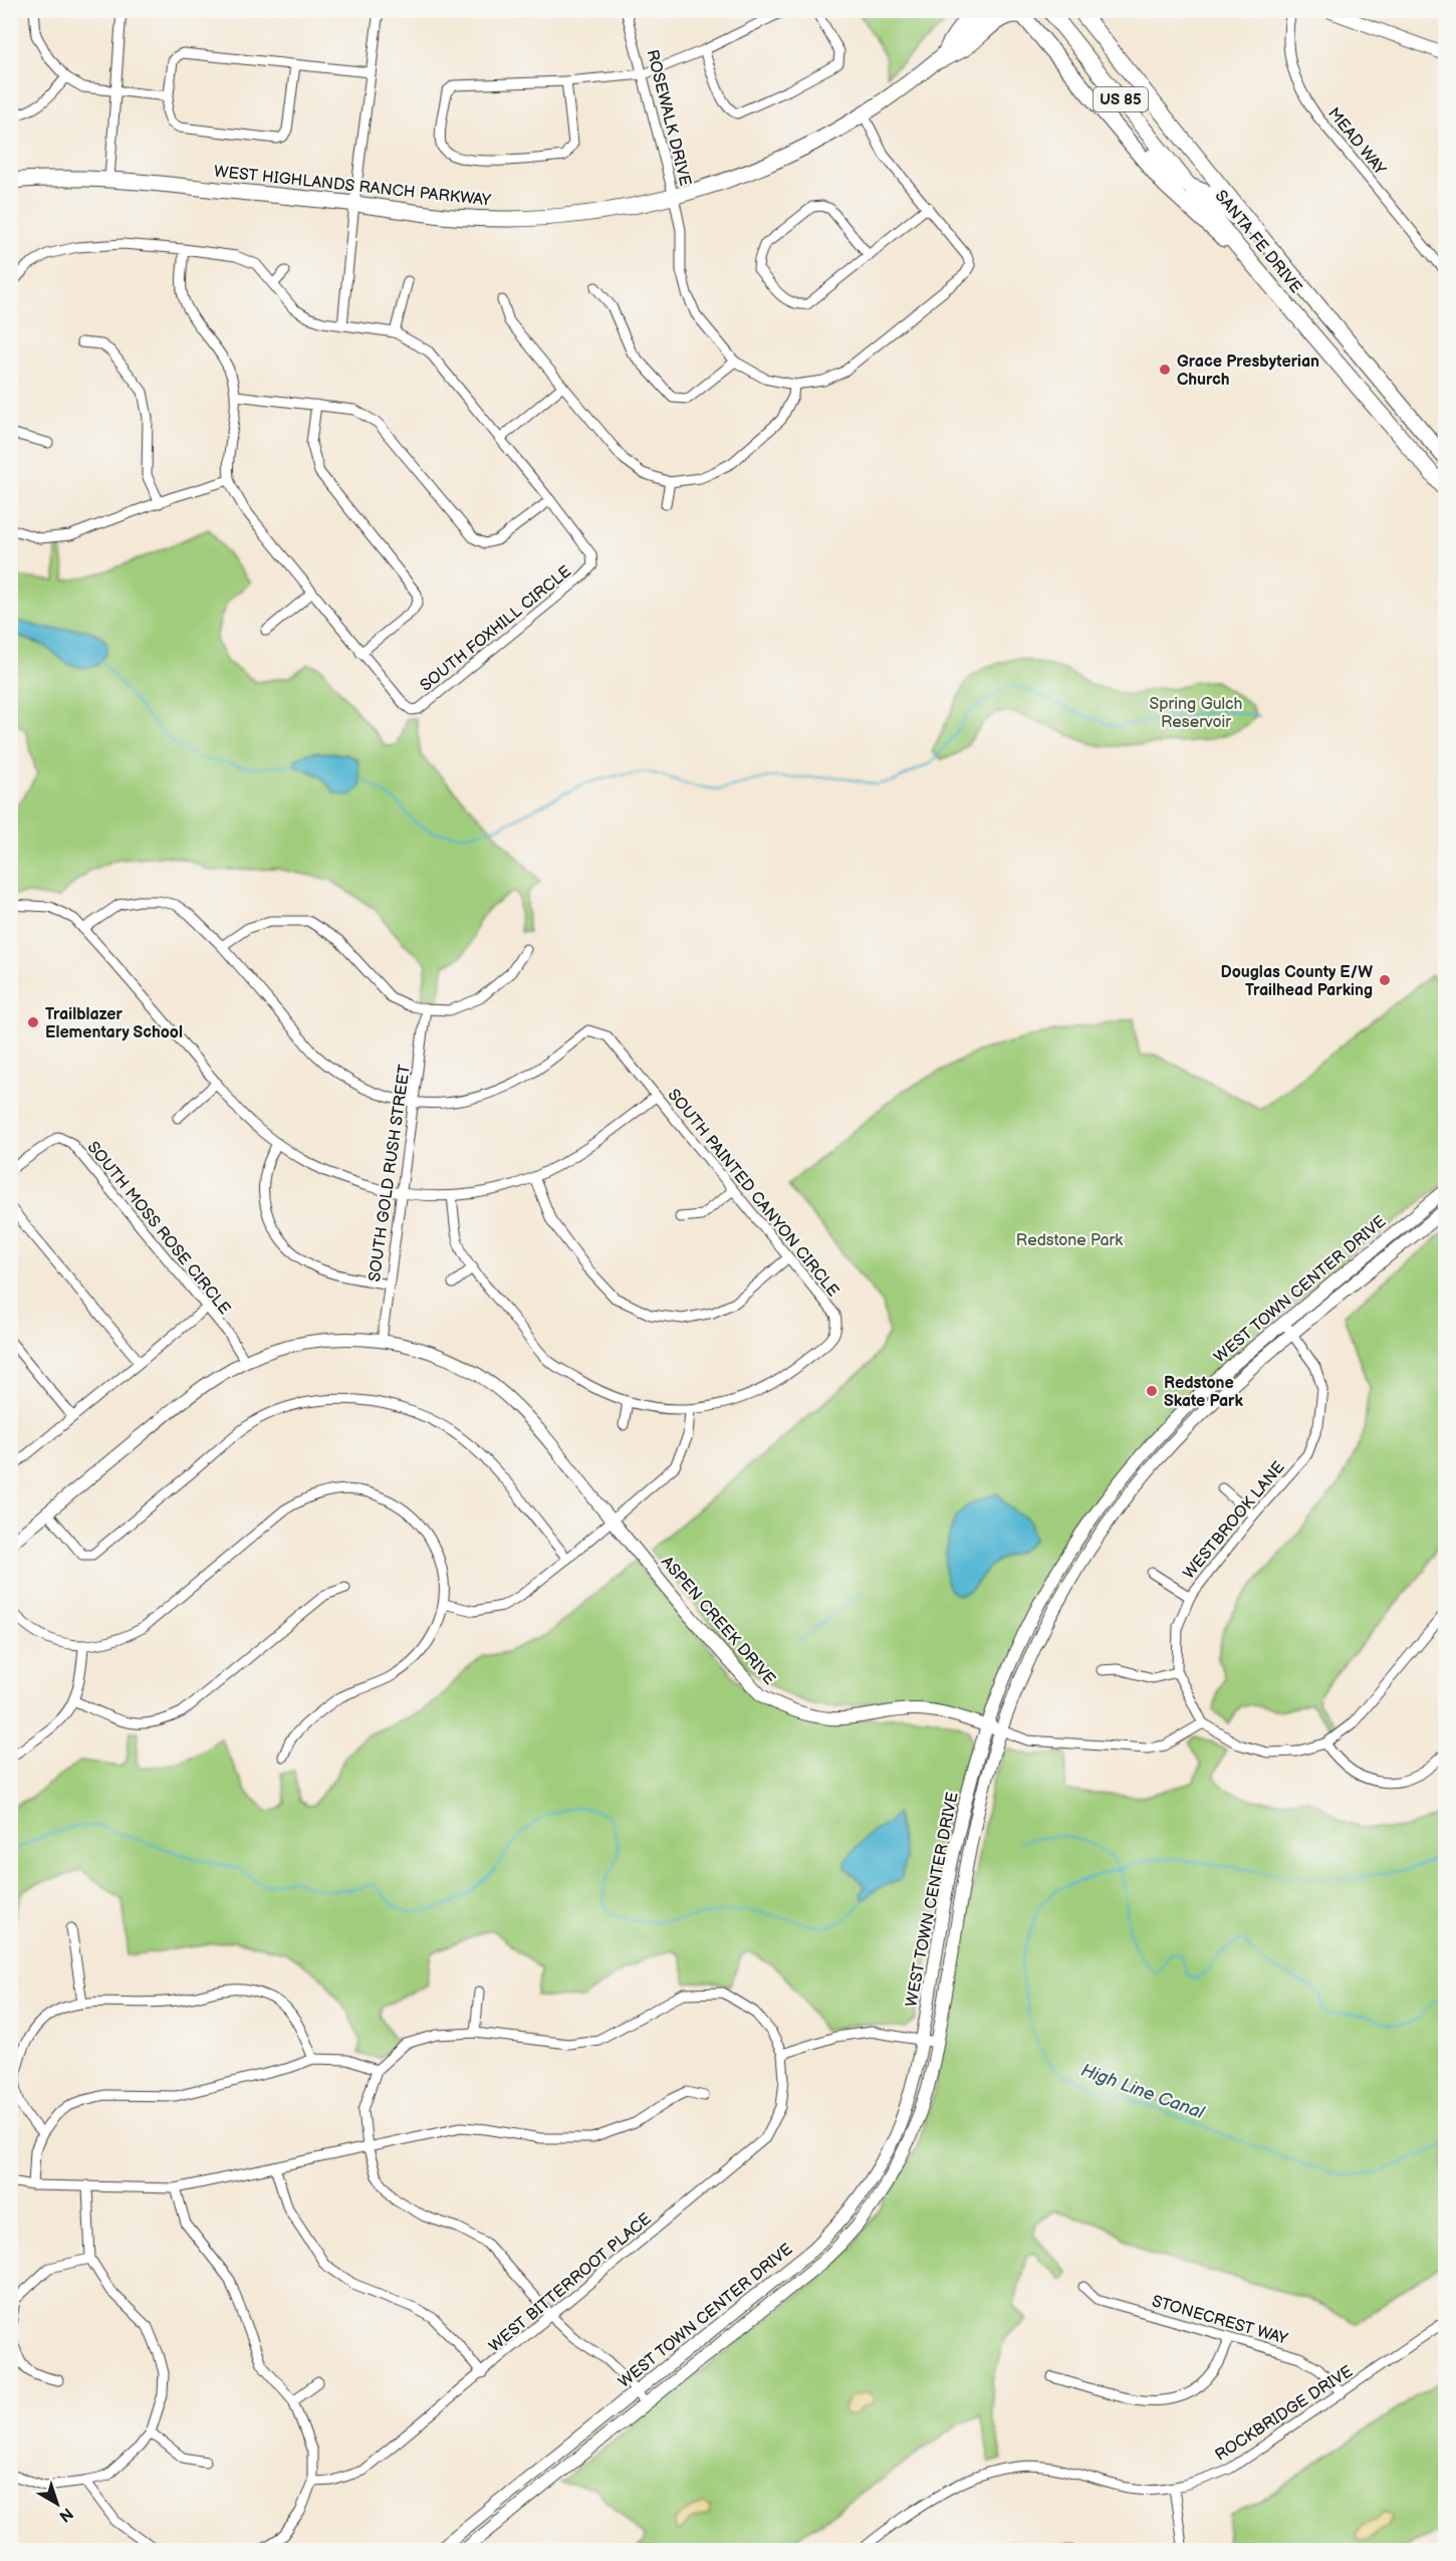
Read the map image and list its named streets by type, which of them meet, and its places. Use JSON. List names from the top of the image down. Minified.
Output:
{"streets":{"main road":["US 85","WEST HIGHLANDS RANCH PARKWAY","SANTA FE DRIVE"],"street":["ROSEWALK DRIVE","MEAD WAY","SOUTH FOXHILL CIRCLE","SOUTH GOLD RUSH STREET","SOUTH PAINTED CANYON CIRCLE","SOUTH MOSS ROSE CIRCLE","WEST TOWN CENTER DRIVE","WESTBROOK LANE","ASPEN CREEK DRIVE","WEST BITTERROOT PLACE","STONECREST WAY","ROCKBRIDGE DRIVE"]},"crossings":[["ROSEWALK DRIVE","WEST HIGHLANDS RANCH PARKWAY"],["SOUTH GOLD RUSH STREET","SOUTH PAINTED CANYON CIRCLE"],["SOUTH GOLD RUSH STREET","ASPEN CREEK DRIVE"],["SOUTH MOSS ROSE CIRCLE","ASPEN CREEK DRIVE"],["WEST TOWN CENTER DRIVE","WESTBROOK LANE"],["WEST TOWN CENTER DRIVE","ASPEN CREEK DRIVE"],["WESTBROOK LANE","ASPEN CREEK DRIVE"],["STONECREST WAY","ROCKBRIDGE DRIVE"]],"water":["High Line Canal"],"parks":["Spring Gulch Reservoir","Redstone Park"],"places":["Grace Presbyterian Church","Douglas County E/W Trailhead Parking","Trailblazer Elementary School","Redstone Skate Park"],"north":"bottom right"}
